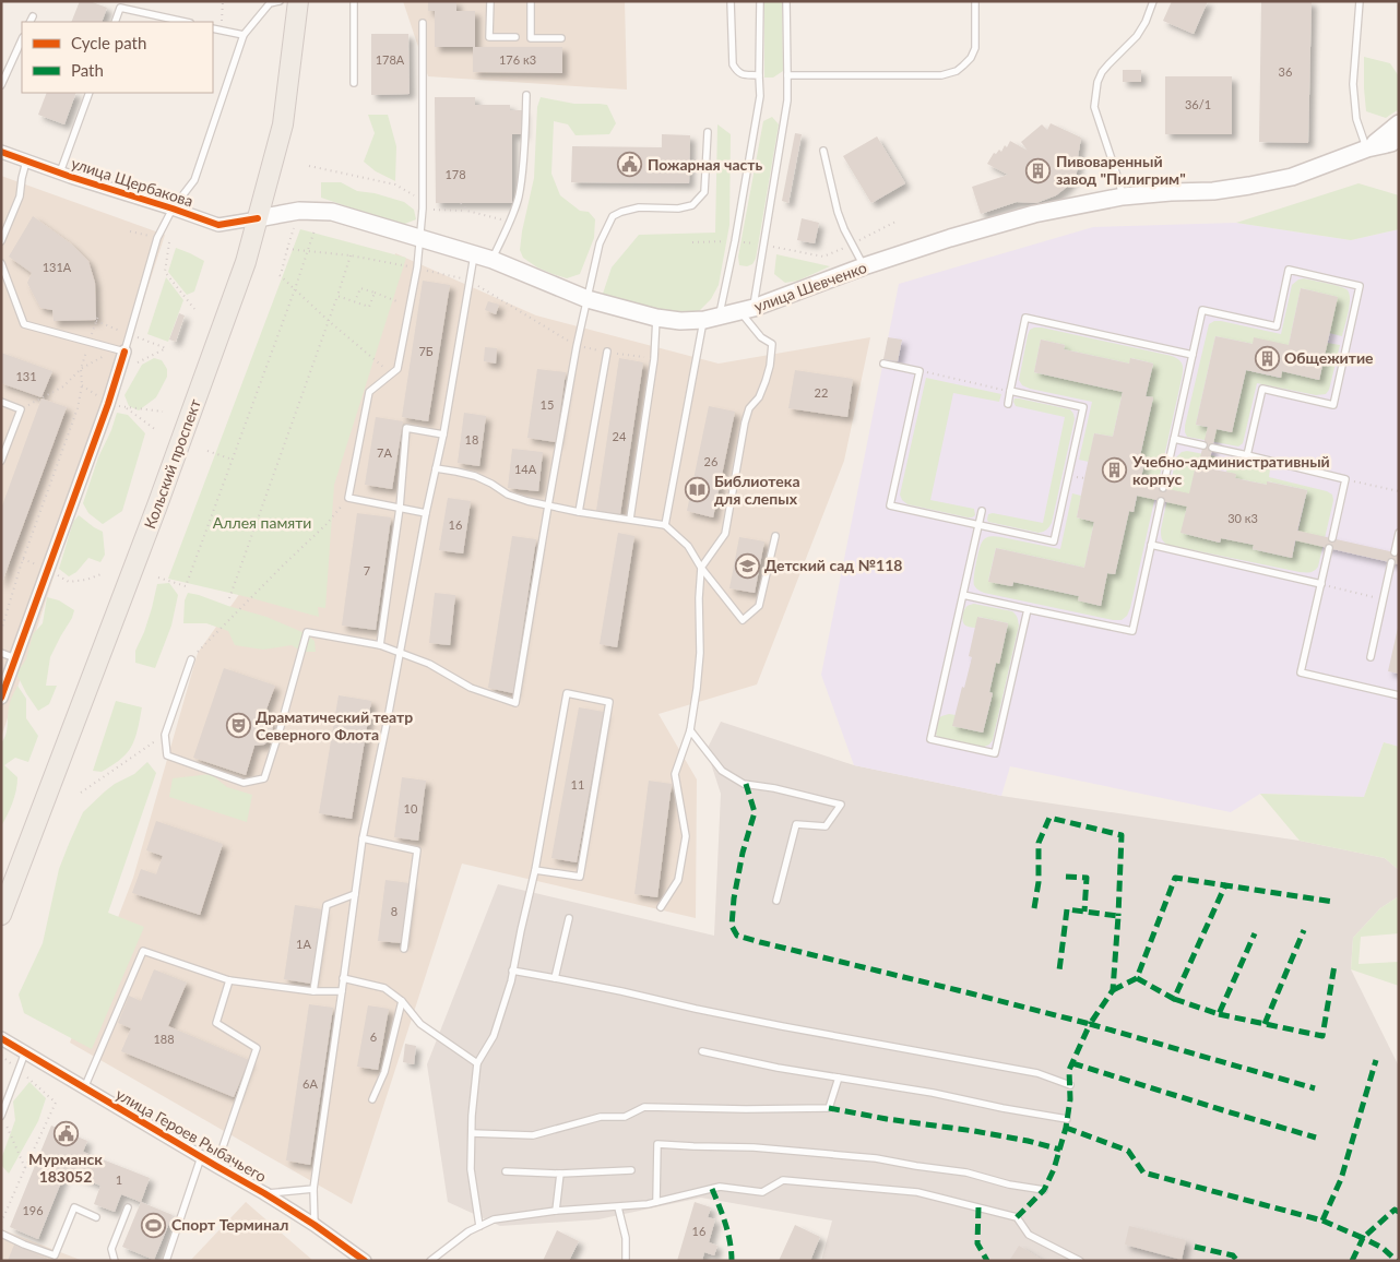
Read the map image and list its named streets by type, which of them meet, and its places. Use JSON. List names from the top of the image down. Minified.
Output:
{"streets":{"main road":["улица Шевченко","Кольский проспект"],"street":["улица Щербакова","улица Героев Рыбачьего"]},"crossings":[["улица Щербакова","улица Шевченко"],["улица Щербакова","Кольский проспект"],["улица Шевченко","Кольский проспект"]],"parks":["Аллея памяти"],"places":{"public building":["Пожарная часть","Мурманск 183052"],"building":["Пивоваренный завод \"Пилигрим\"","Общежитие","Учебно-административный корпус"],"library":["Библиотека для слепых"],"school or university":["Детский сад №118"],"theatre":["Драматический театр Северного Флота"],"sports":["Спорт Терминал"]},"house_numbers":["178А","176 к3","36","36/1","178","131А","7Б","131","22","15","24","18","7А","26","14А","30 к3","16","7","11","10","8","1А","6","188","6А","1","196","16"],"legend":["Cycle path","Path"]}
